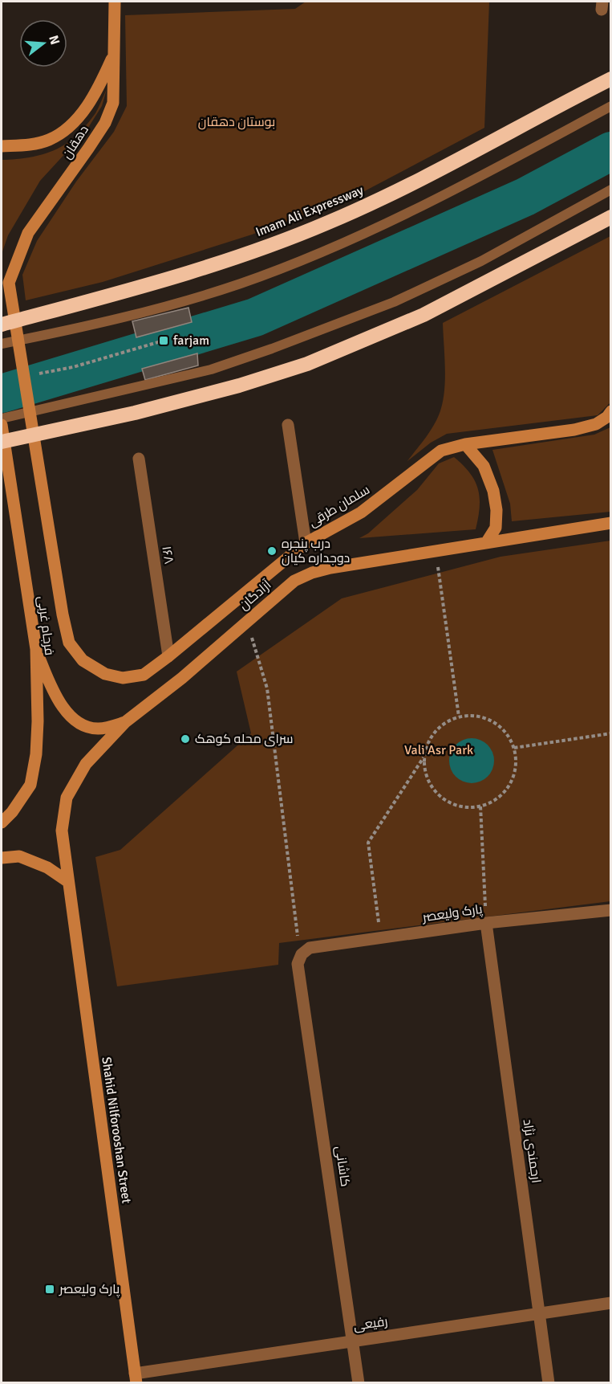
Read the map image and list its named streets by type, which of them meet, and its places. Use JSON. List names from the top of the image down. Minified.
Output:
{"streets":{"highway":["Imam Ali Expressway"],"main road":["دهقان","سلمان طرقی","آزادگان","فرجام غربی","Shahid Nilforooshan Street"],"street":["۱۶۸","پارک ولیعصر","ارجمندی نژاد","کاشانی","رفیعی"]},"crossings":[["دهقان","فرجام غربی"],["سلمان طرقی","۱۶۸"],["سلمان طرقی","فرجام غربی"],["آزادگان","Shahid Nilforooshan Street"],["پارک ولیعصر","ارجمندی نژاد"],["پارک ولیعصر","کاشانی"],["Shahid Nilforooshan Street","رفیعی"],["ارجمندی نژاد","رفیعی"],["کاشانی","رفیعی"]],"parks":["بوستان دهقان","Vali Asr Park"],"places":{"transit":["farjam","پارک ولیعصر"],"other":["درب پنجره دوجداره کیان","سرای محله کوهک"]},"north":"right"}
